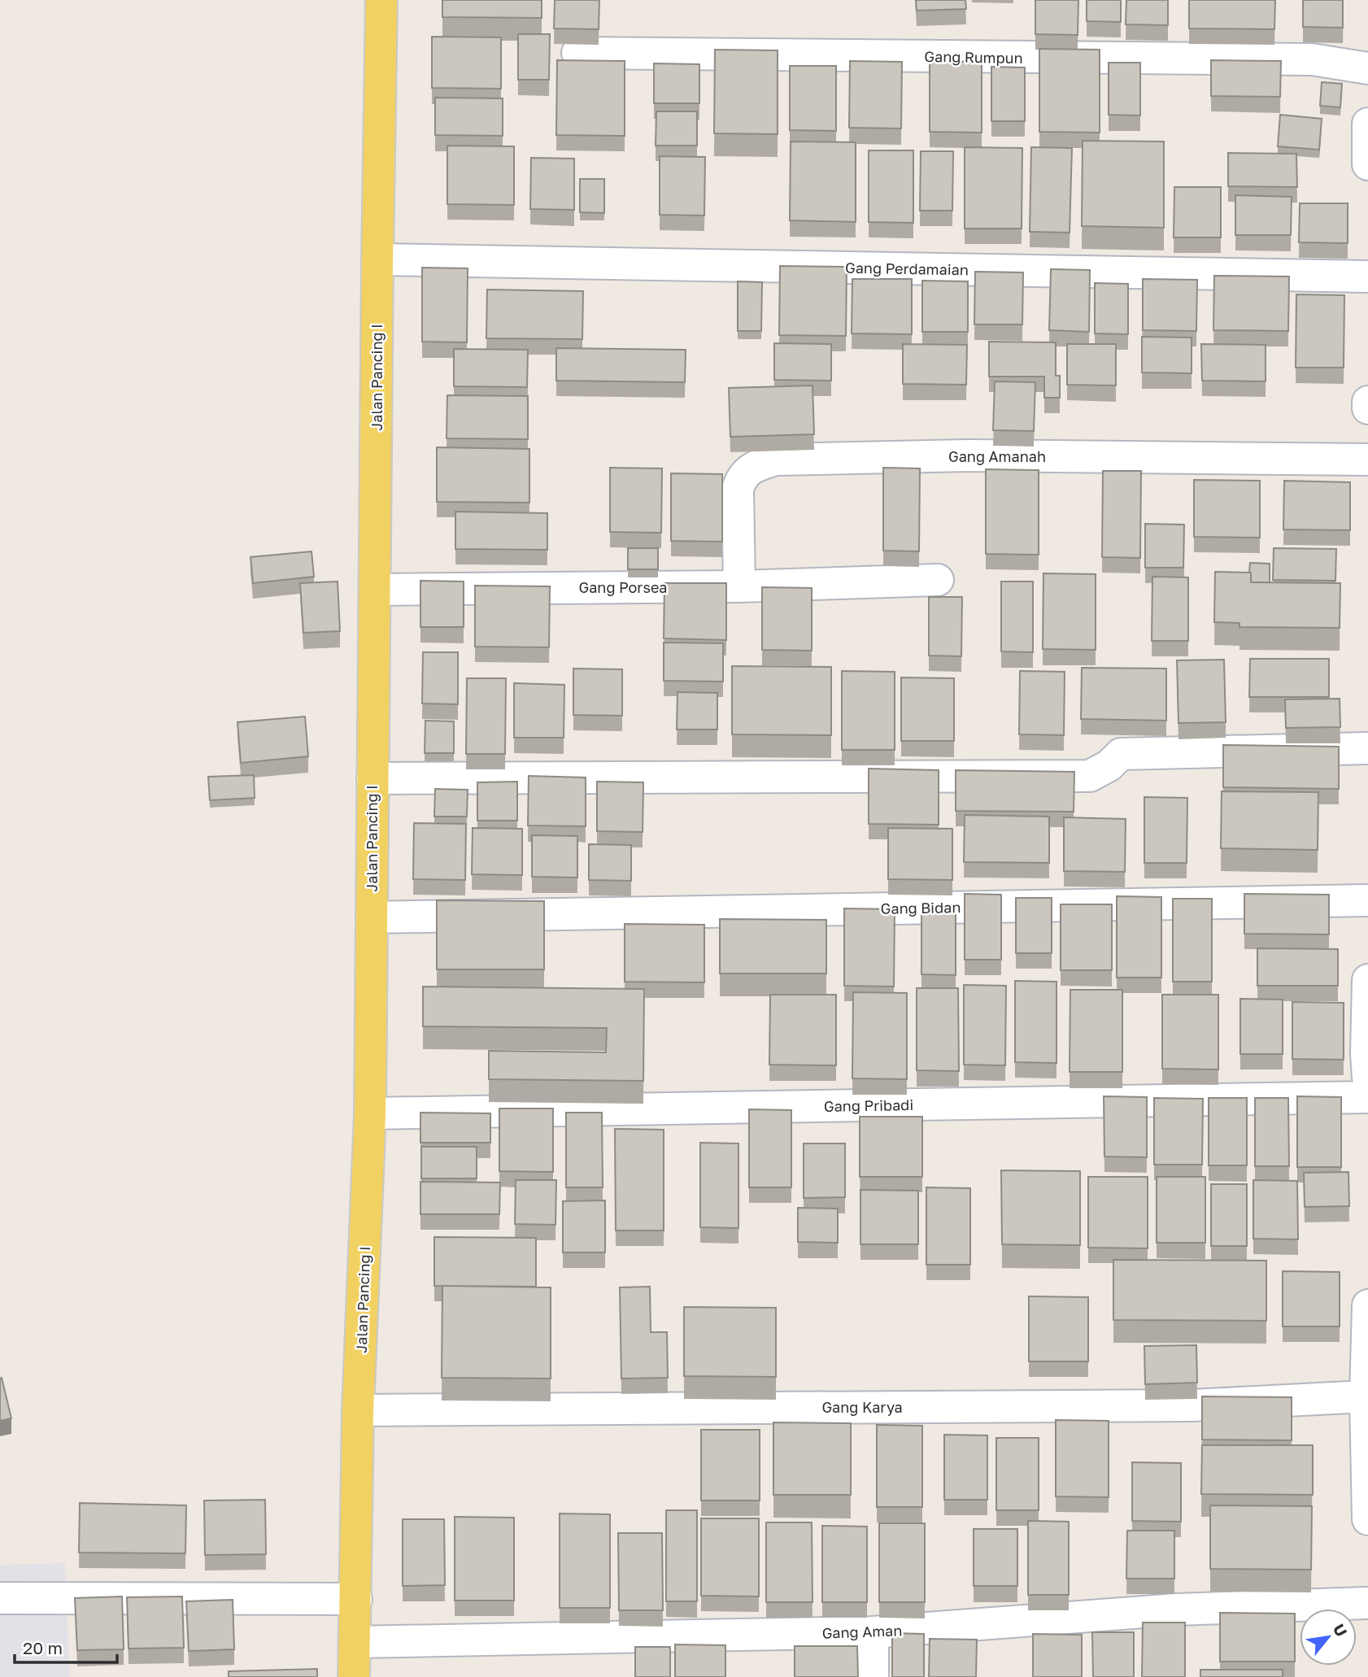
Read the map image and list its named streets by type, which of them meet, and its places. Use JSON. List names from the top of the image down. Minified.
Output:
{"streets":{"main road":["Jalan Pancing I"],"street":["Gang Rumpun","Gang Perdamaian","Gang Amanah","Gang Porsea","Gang Bidan","Gang Pribadi","Gang Karya","Gang Aman"]},"crossings":[["Gang Perdamaian","Jalan Pancing I"],["Jalan Pancing I","Gang Porsea"],["Jalan Pancing I","Gang Bidan"],["Jalan Pancing I","Gang Pribadi"],["Jalan Pancing I","Gang Karya"],["Jalan Pancing I","Gang Aman"],["Gang Amanah","Gang Porsea"]],"scale_bar":"20 m","north":"top right"}
